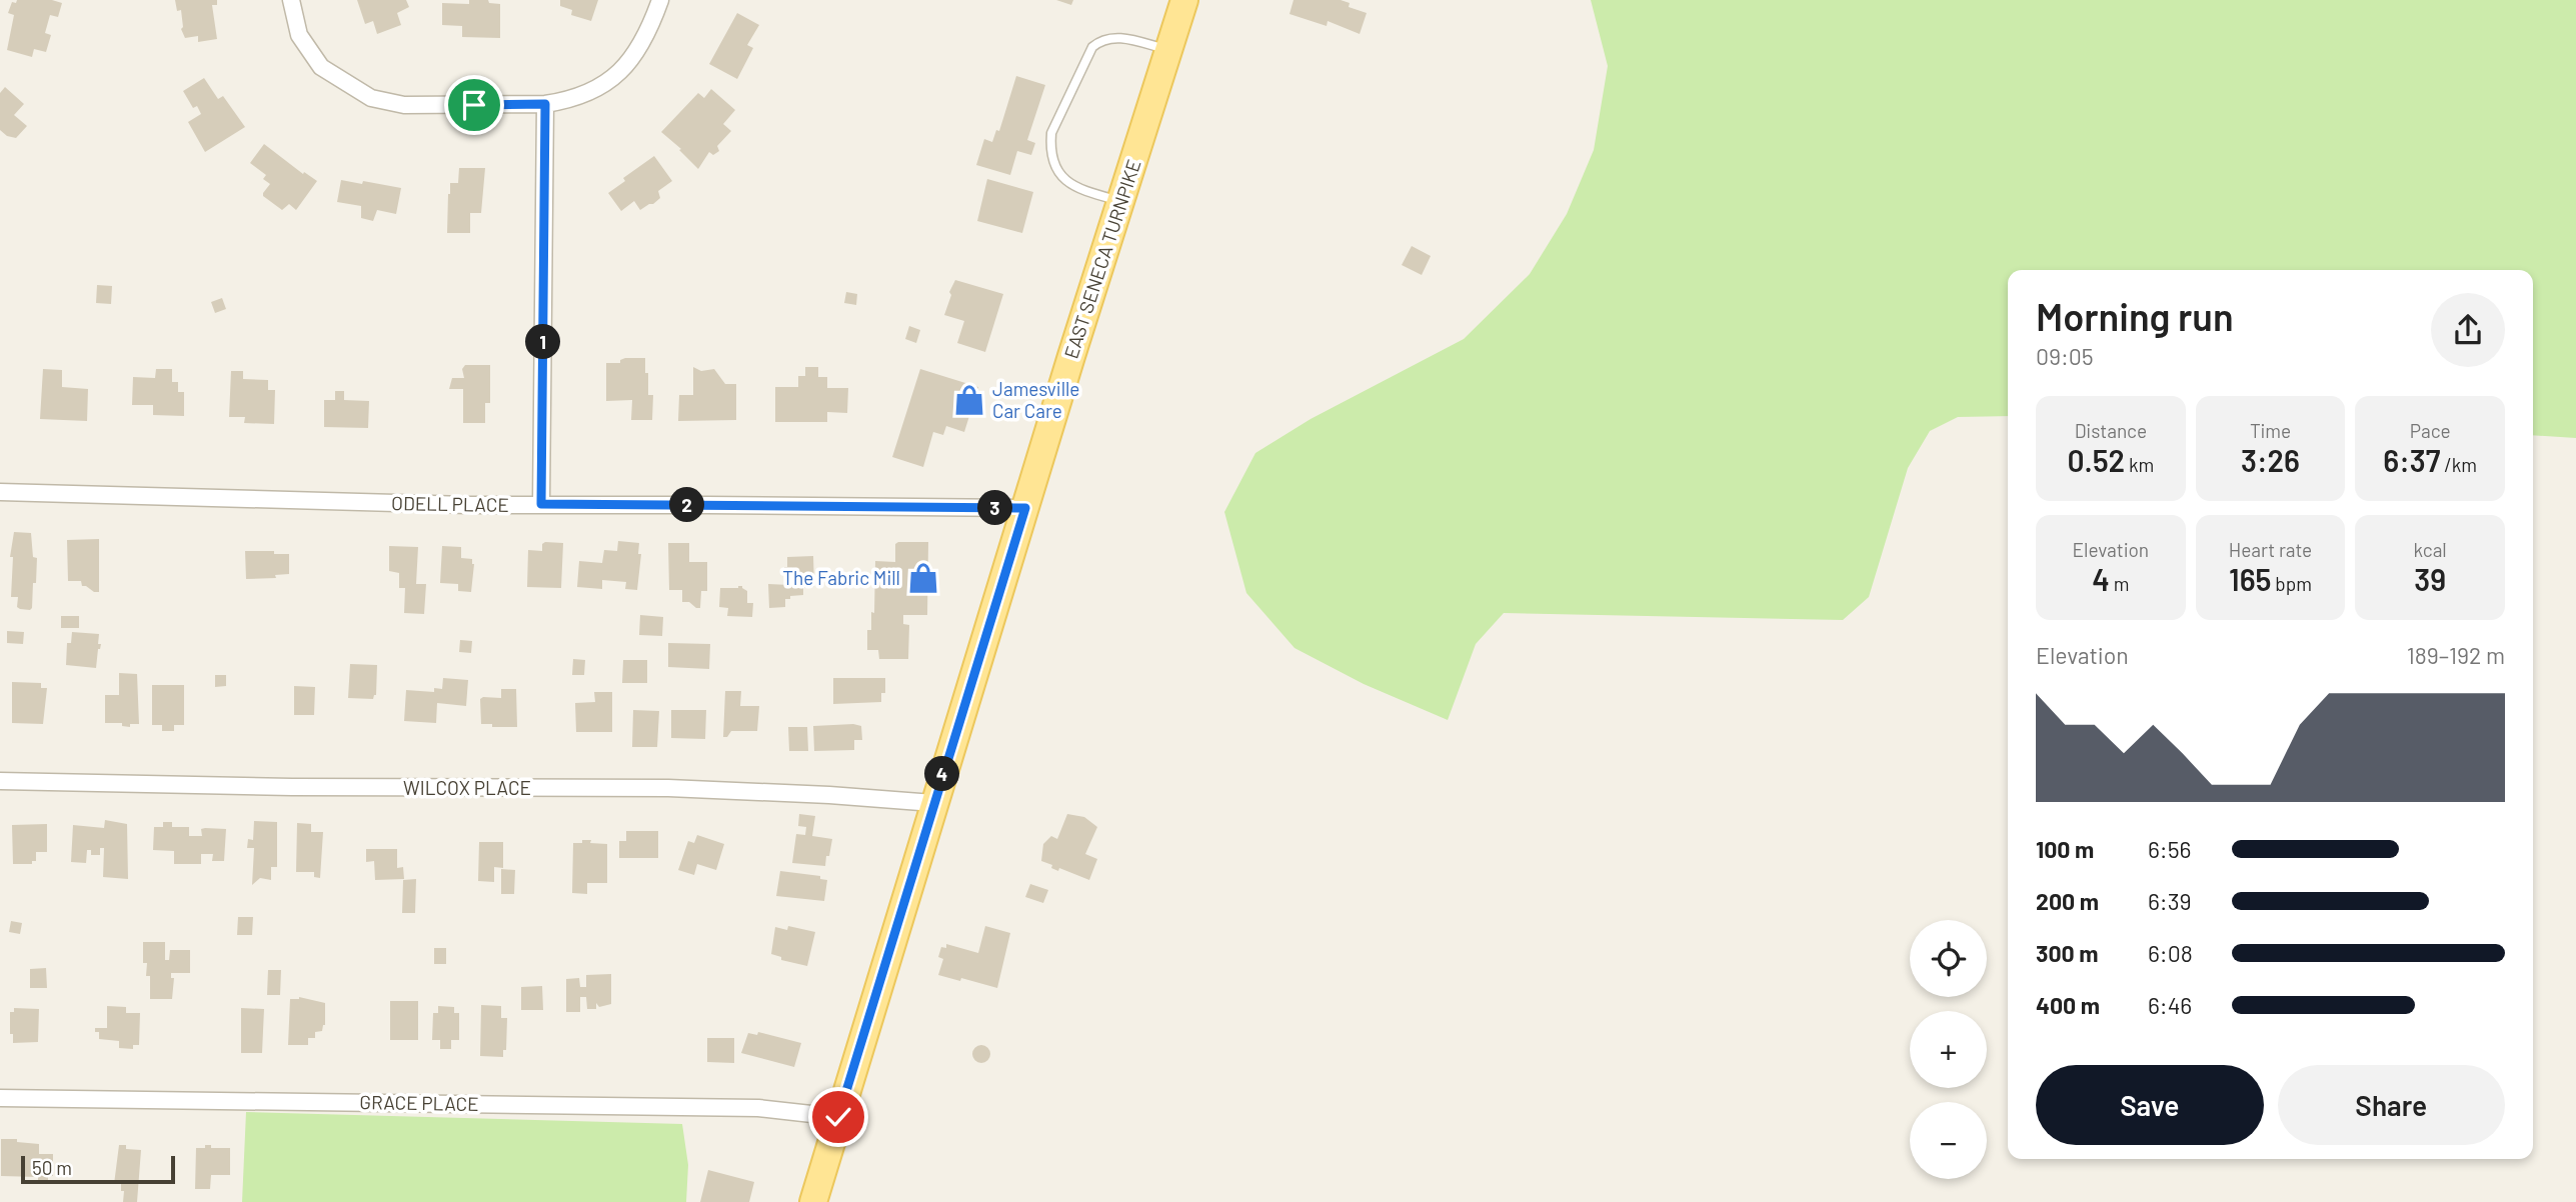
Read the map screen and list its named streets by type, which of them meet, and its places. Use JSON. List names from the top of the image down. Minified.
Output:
{"streets":{"main road":["EAST SENECA TURNPIKE"],"street":["ODELL PLACE","WILCOX PLACE","GRACE PLACE"]},"crossings":[["EAST SENECA TURNPIKE","ODELL PLACE"],["EAST SENECA TURNPIKE","WILCOX PLACE"],["EAST SENECA TURNPIKE","GRACE PLACE"]],"places":{"shop":["Jamesville Car Care","The Fabric Mill"]},"scale_bar":"50 m","page":{"heading":["Morning run","09:05"],"pins":["1","2","3","4"],"stats":[["Distance","0.52 km"],["Time","3:26"],["Pace","6:37 /km"],["Elevation","4 m"],["Heart rate","165 bpm"],["kcal","39"]],"chart":["Elevation","189–192 m"],"list":[{"name":"100 m","note":"6:56"},{"name":"200 m","note":"6:39"},{"name":"300 m","note":"6:08"},{"name":"400 m","note":"6:46"}],"map_buttons":["+","−"],"buttons":["Save","Share"],"scale":"50 m"}}
